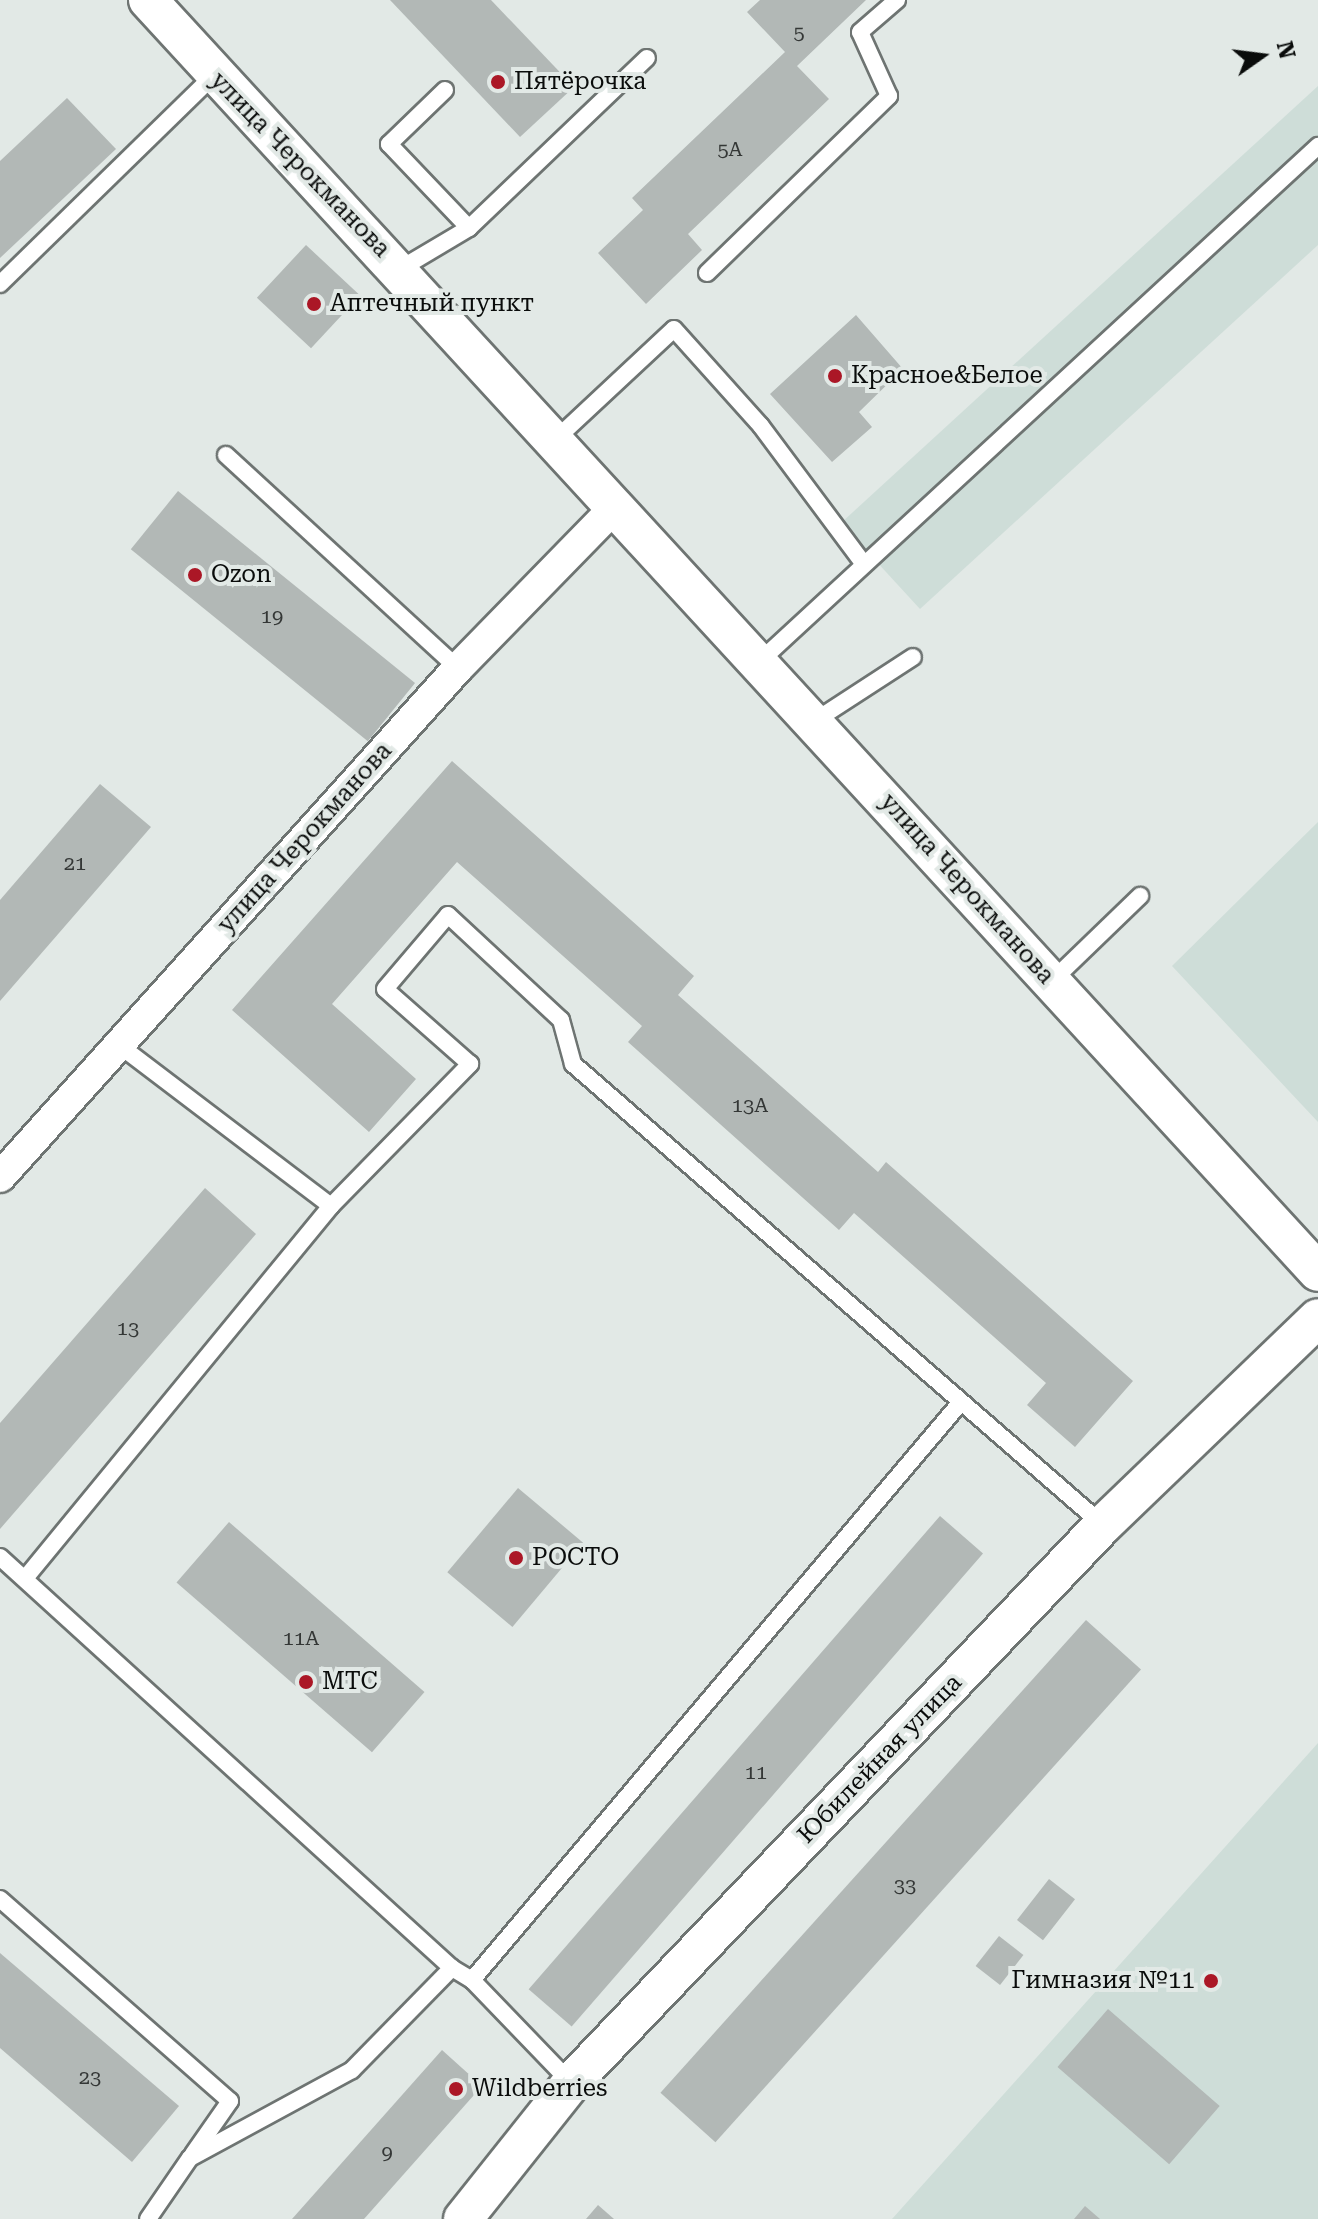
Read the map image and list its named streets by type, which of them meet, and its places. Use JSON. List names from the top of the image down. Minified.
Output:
{"streets":{"street":["улица Черокманова","Юбилейная улица"]},"places":["Пятёрочка","Аптечный пункт","Красное&Белое","Ozon","РОСТО","МТС","Гимназия №11","Wildberries"],"house_numbers":["5","5А","19","21","13А","13","11А","11","33","23","9"],"north":"right"}
